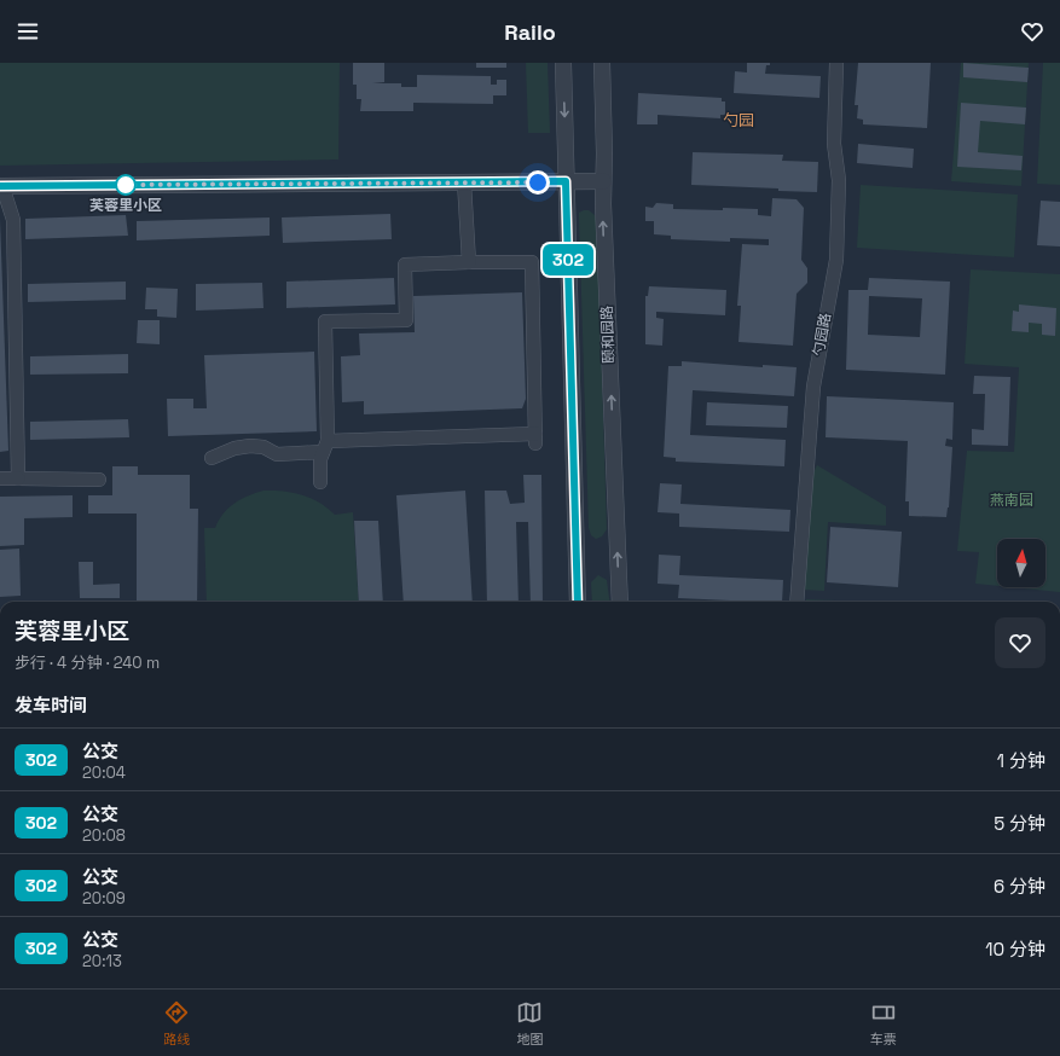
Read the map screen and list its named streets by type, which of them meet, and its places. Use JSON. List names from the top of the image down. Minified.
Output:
{"streets":{"street":["颐和园路","勺园路"]},"districts":["勺园"],"parks":["燕南园"],"places":["芙蓉里小区"],"lines":["bus line 302"],"north":"top","page":{"header":"Railo","on_map":"302","heading":[["芙蓉里小区","步行 · 4 分钟 · 240 m"],"发车时间"],"list":[{"mark":"302","name":"公交","note":"20:04","value":"1 分钟"},{"mark":"302","name":"公交","note":"20:08","value":"5 分钟"},{"mark":"302","name":"公交","note":"20:09","value":"6 分钟"},{"mark":"302","name":"公交","note":"20:13","value":"10 分钟"}],"tabs":["路线","地图","车票"]}}
